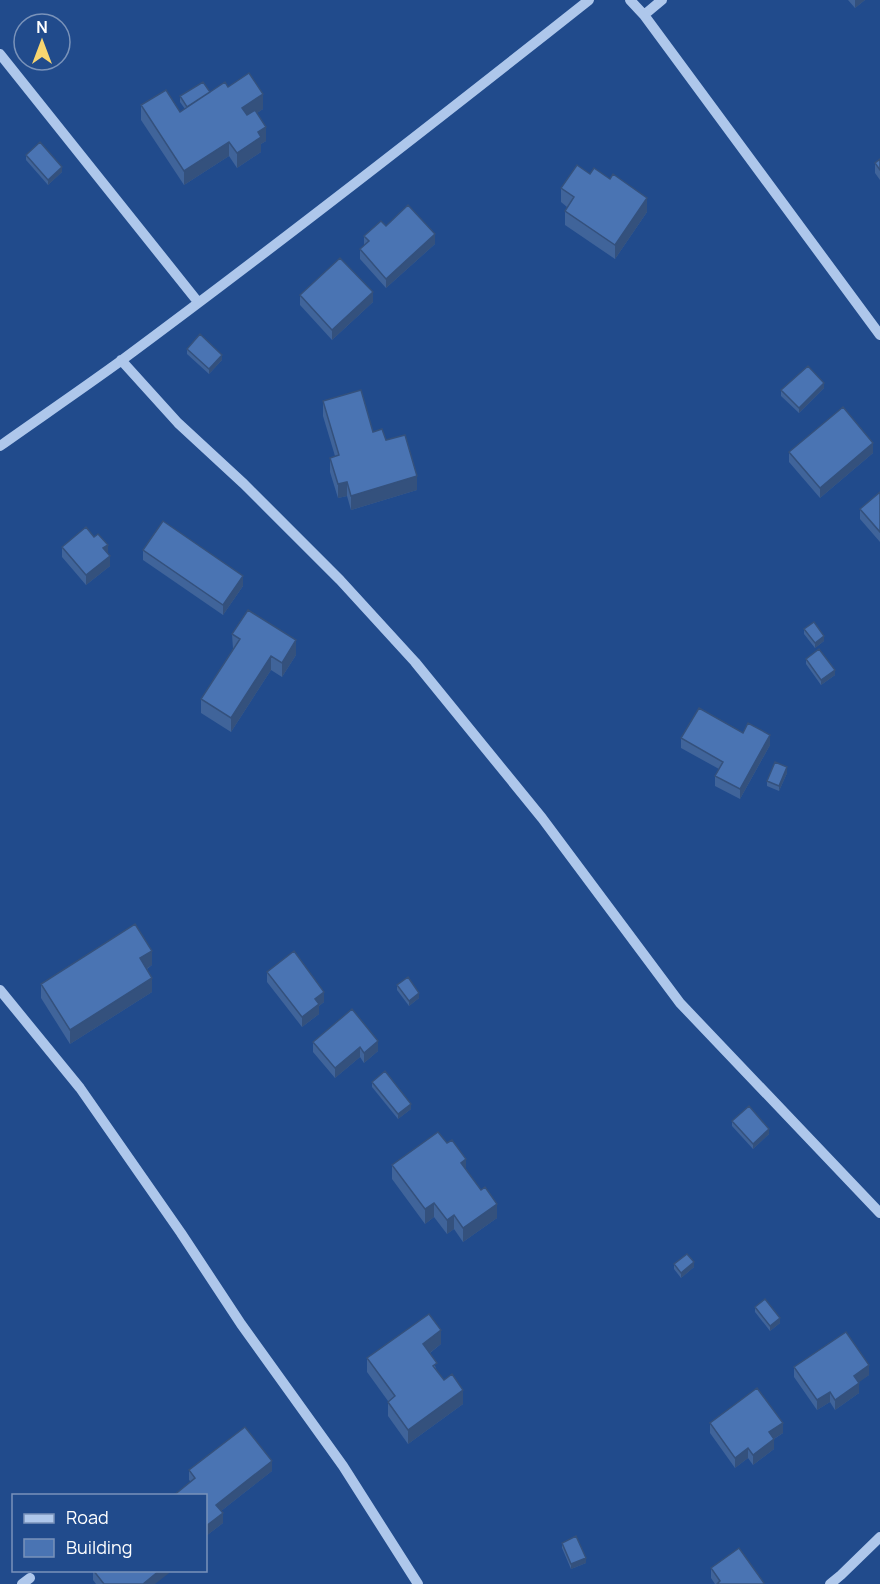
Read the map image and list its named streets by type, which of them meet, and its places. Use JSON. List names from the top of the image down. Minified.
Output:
{"legend":["Road","Building"],"north":"top"}
